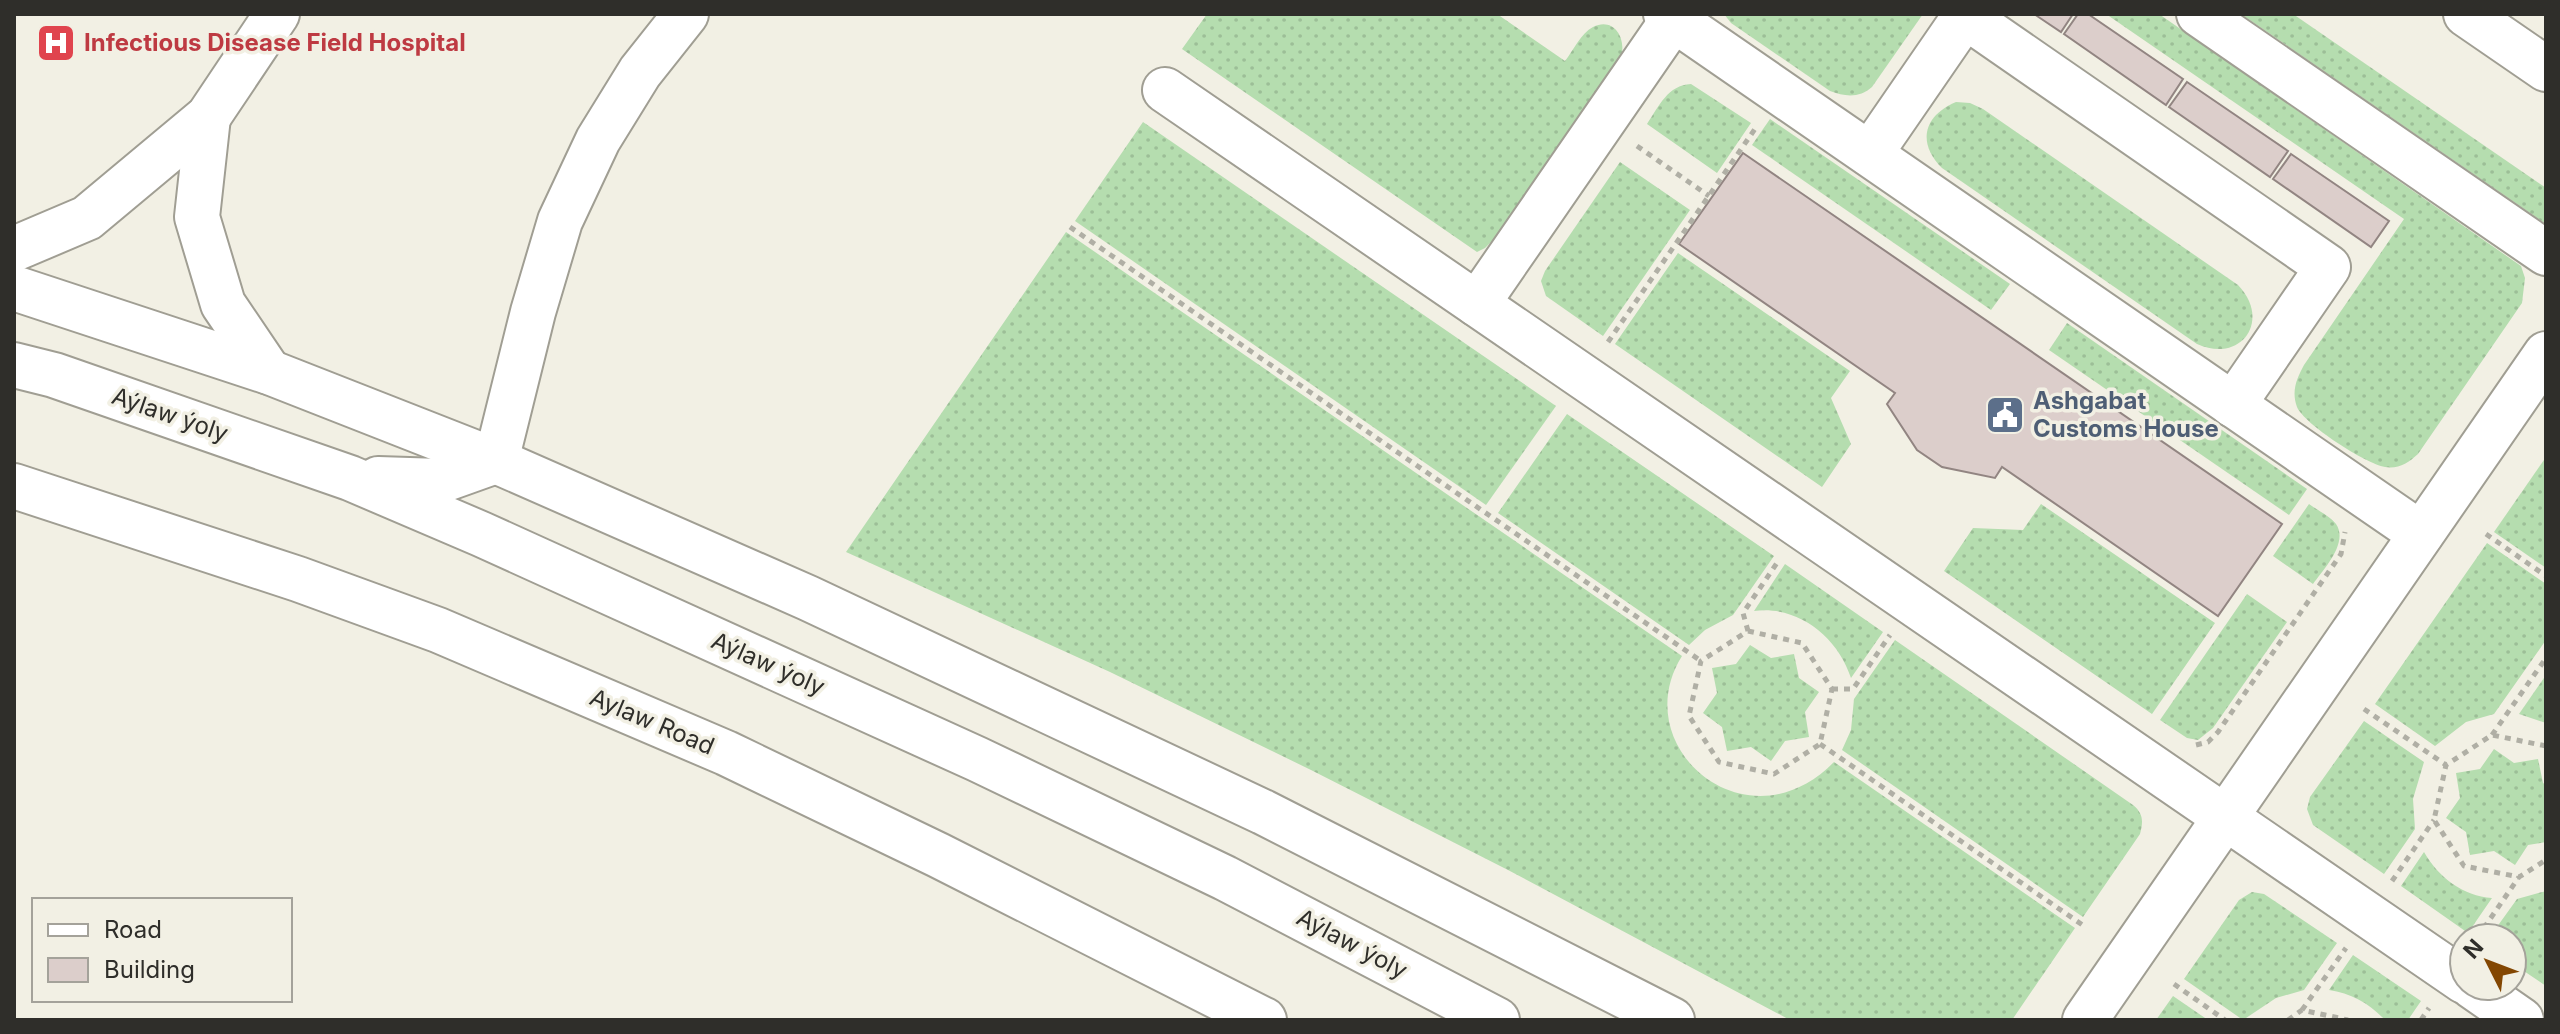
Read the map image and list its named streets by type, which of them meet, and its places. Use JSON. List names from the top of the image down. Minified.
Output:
{"streets":{"main road":["Aýlaw ýoly","Aylaw Road"]},"places":{"hospital":["Infectious Disease Field Hospital"],"public building":["Ashgabat Customs House"]},"legend":["Road","Building"],"north":"top left"}
